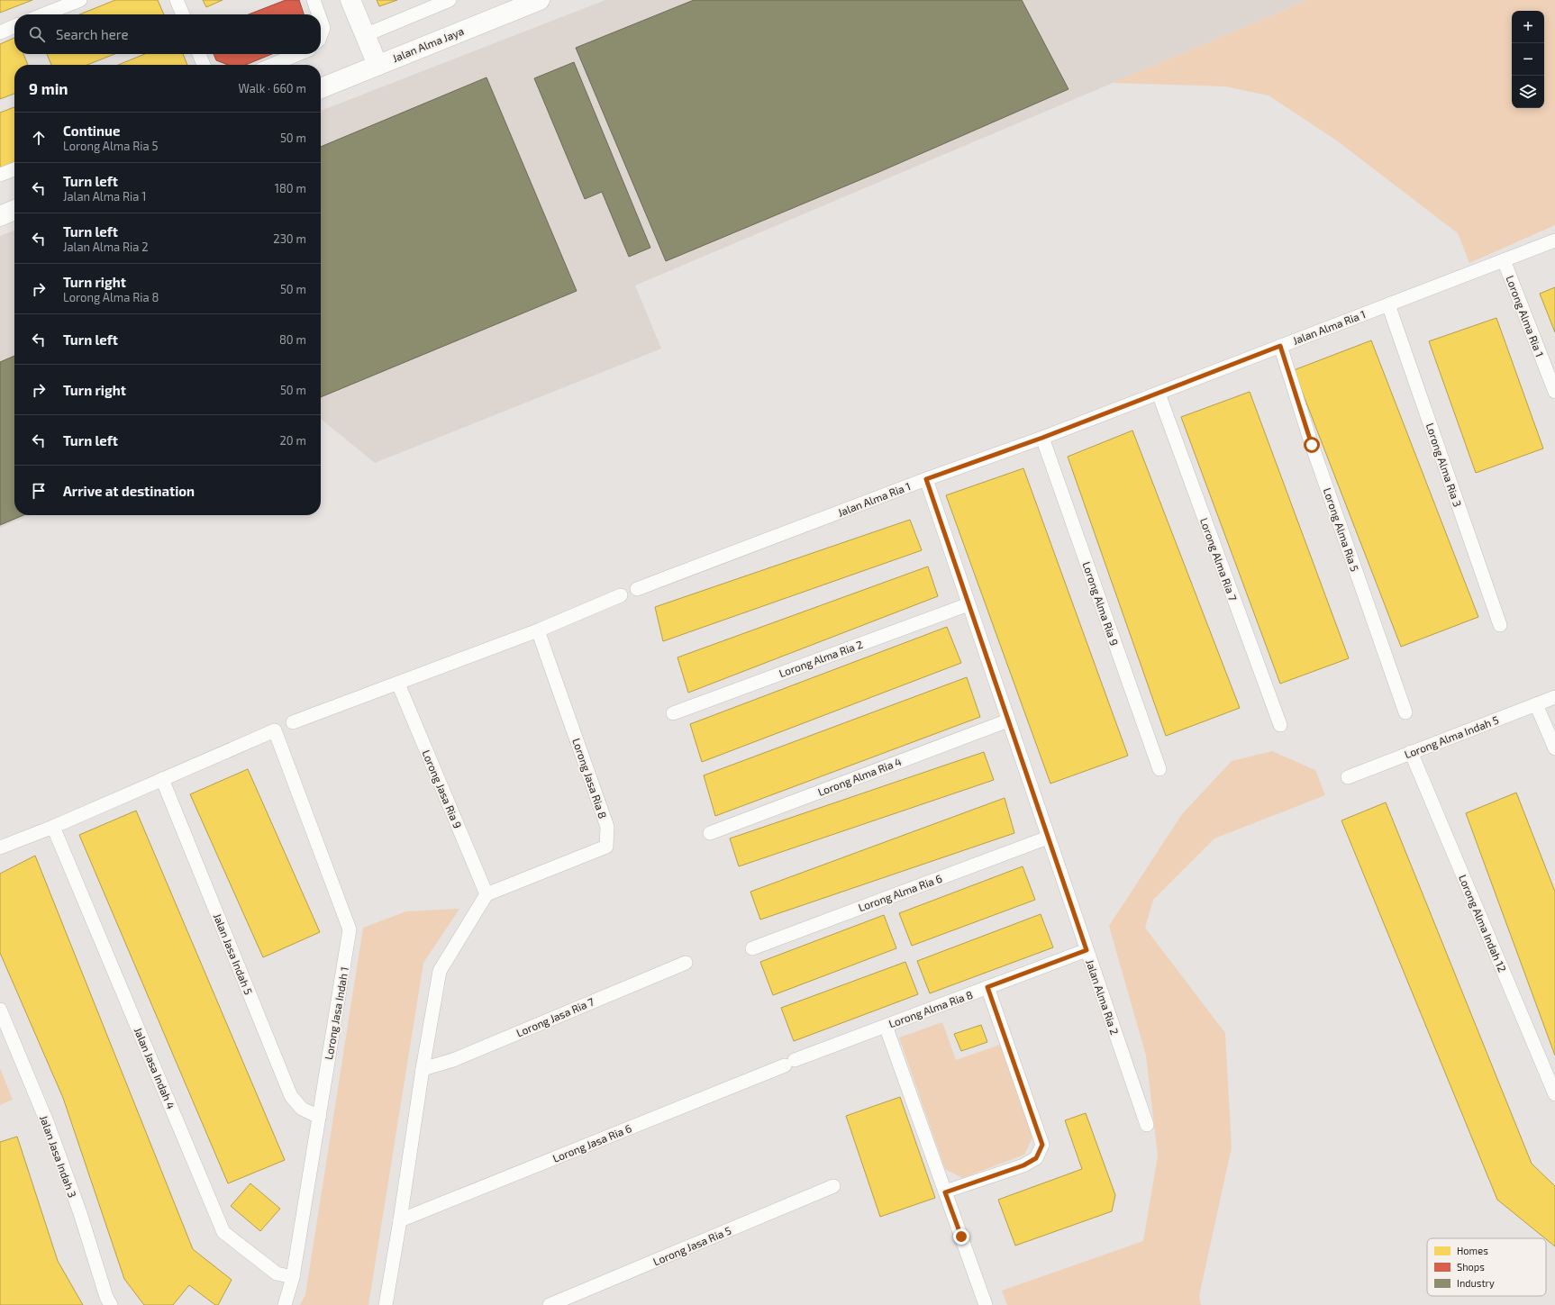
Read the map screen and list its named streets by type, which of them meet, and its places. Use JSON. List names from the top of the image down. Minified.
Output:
{"streets":{"street":["Jalan Alma Jaya","Lorong Alma Ria 1","Jalan Alma Ria 1","Lorong Alma Ria 3","Lorong Alma Ria 5","Lorong Alma Ria 7","Lorong Alma Ria 9","Lorong Alma Ria 2","Lorong Alma Indah 5","Lorong Alma Ria 4","Lorong Jasa Ria 8","Lorong Jasa Ria 9","Lorong Alma Ria 6","Lorong Alma Indah 12","Jalan Jasa Indah 5","Jalan Alma Ria 2","Lorong Alma Ria 8","Lorong Jasa Indah 1","Lorong Jasa Ria 7","Jalan Jasa Indah 4","Lorong Jasa Ria 6","Jalan Jasa Indah 3","Lorong Jasa Ria 5"]},"crossings":[["Lorong Alma Ria 1","Jalan Alma Ria 1"],["Jalan Alma Ria 1","Lorong Alma Ria 3"],["Jalan Alma Ria 1","Lorong Alma Ria 5"],["Jalan Alma Ria 1","Lorong Alma Ria 7"],["Jalan Alma Ria 1","Lorong Alma Ria 9"],["Jalan Alma Ria 1","Jalan Alma Ria 2"],["Lorong Alma Ria 2","Jalan Alma Ria 2"],["Lorong Alma Indah 5","Lorong Alma Indah 12"],["Lorong Alma Ria 4","Jalan Alma Ria 2"],["Lorong Jasa Ria 8","Lorong Jasa Ria 9"],["Lorong Alma Ria 6","Jalan Alma Ria 2"],["Jalan Jasa Indah 5","Lorong Jasa Indah 1"],["Jalan Alma Ria 2","Lorong Alma Ria 8"],["Lorong Alma Ria 8","Lorong Jasa Ria 6"],["Lorong Jasa Indah 1","Jalan Jasa Indah 4"]],"legend":["Homes","Shops","Industry"],"page":{"map_buttons":["+","−"],"search":"Search here","heading":["9 min","Walk · 660 m"],"list":[["Continue","Lorong Alma Ria 5","50 m"],["Turn left","Jalan Alma Ria 1","180 m"],["Turn left","Jalan Alma Ria 2","230 m"],["Turn right","Lorong Alma Ria 8","50 m"],["Turn left","80 m"],["Turn right","50 m"],["Turn left","20 m"],"Arrive at destination"]}}
